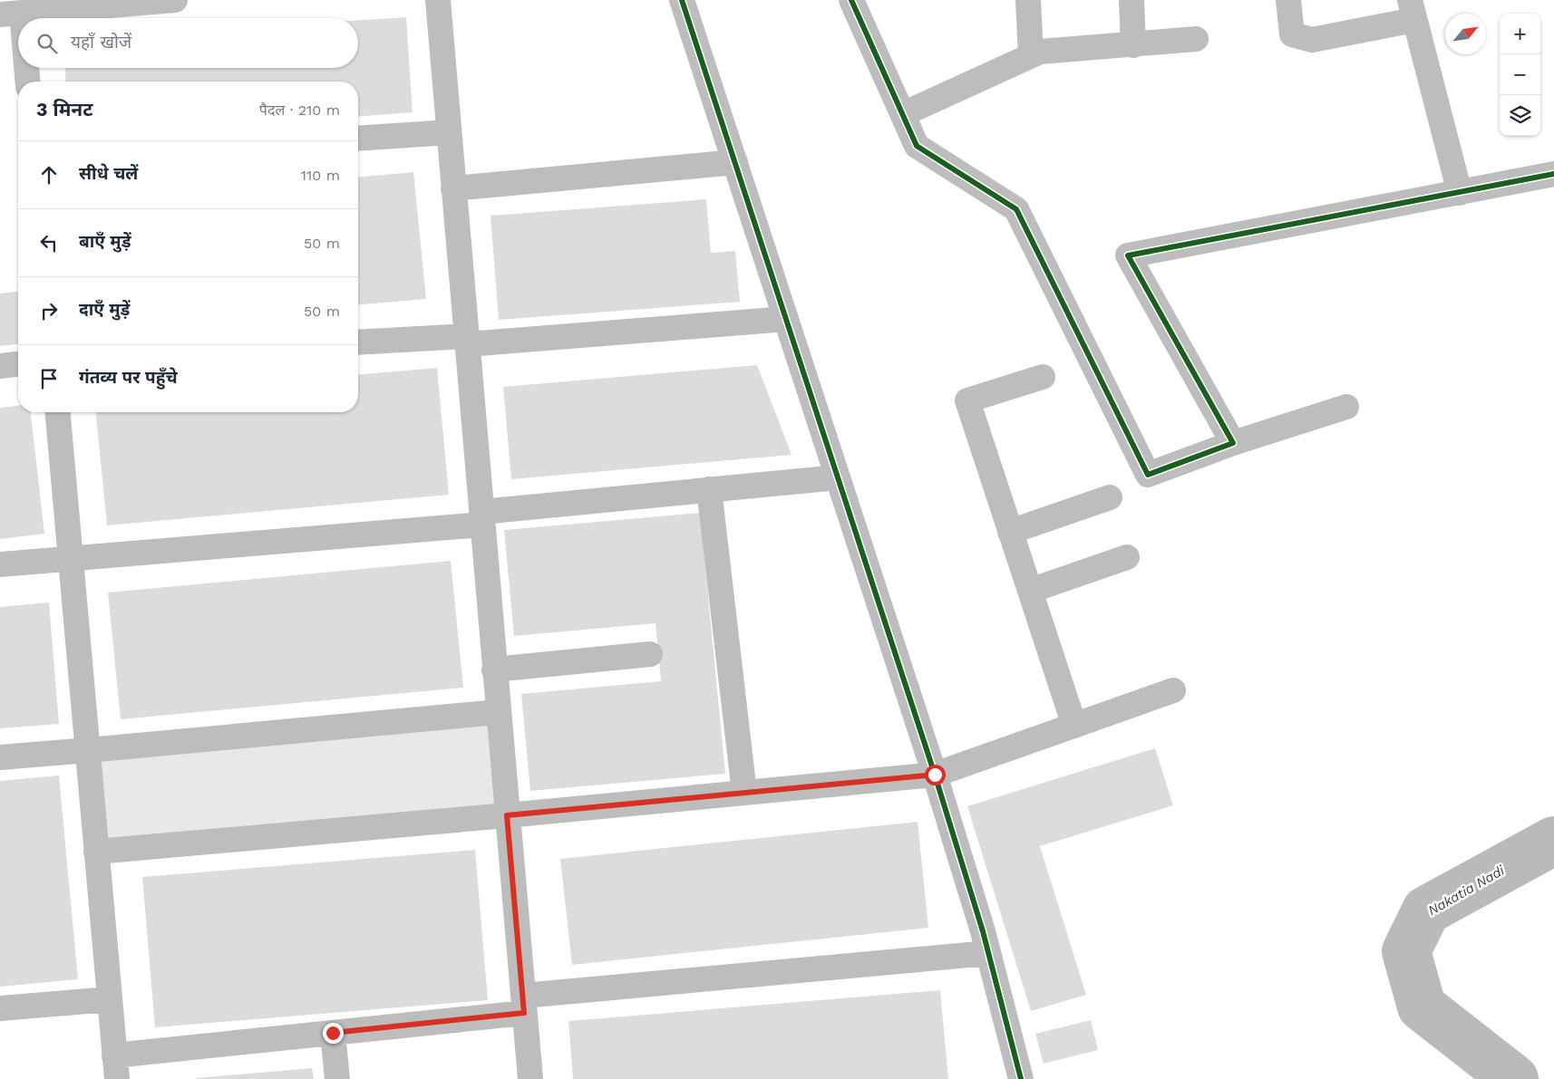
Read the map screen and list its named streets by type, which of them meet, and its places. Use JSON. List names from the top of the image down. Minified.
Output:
{"water":["Nakatia Nadi"],"north":"top right","page":{"map_buttons":["+","−"],"search":"यहाँ खोजें","heading":["3 मिनट","पैदल · 210 m"],"list":[["सीधे चलें","110 m"],["बाएँ मुड़ें","50 m"],["दाएँ मुड़ें","50 m"],"गंतव्य पर पहुँचे"]}}
